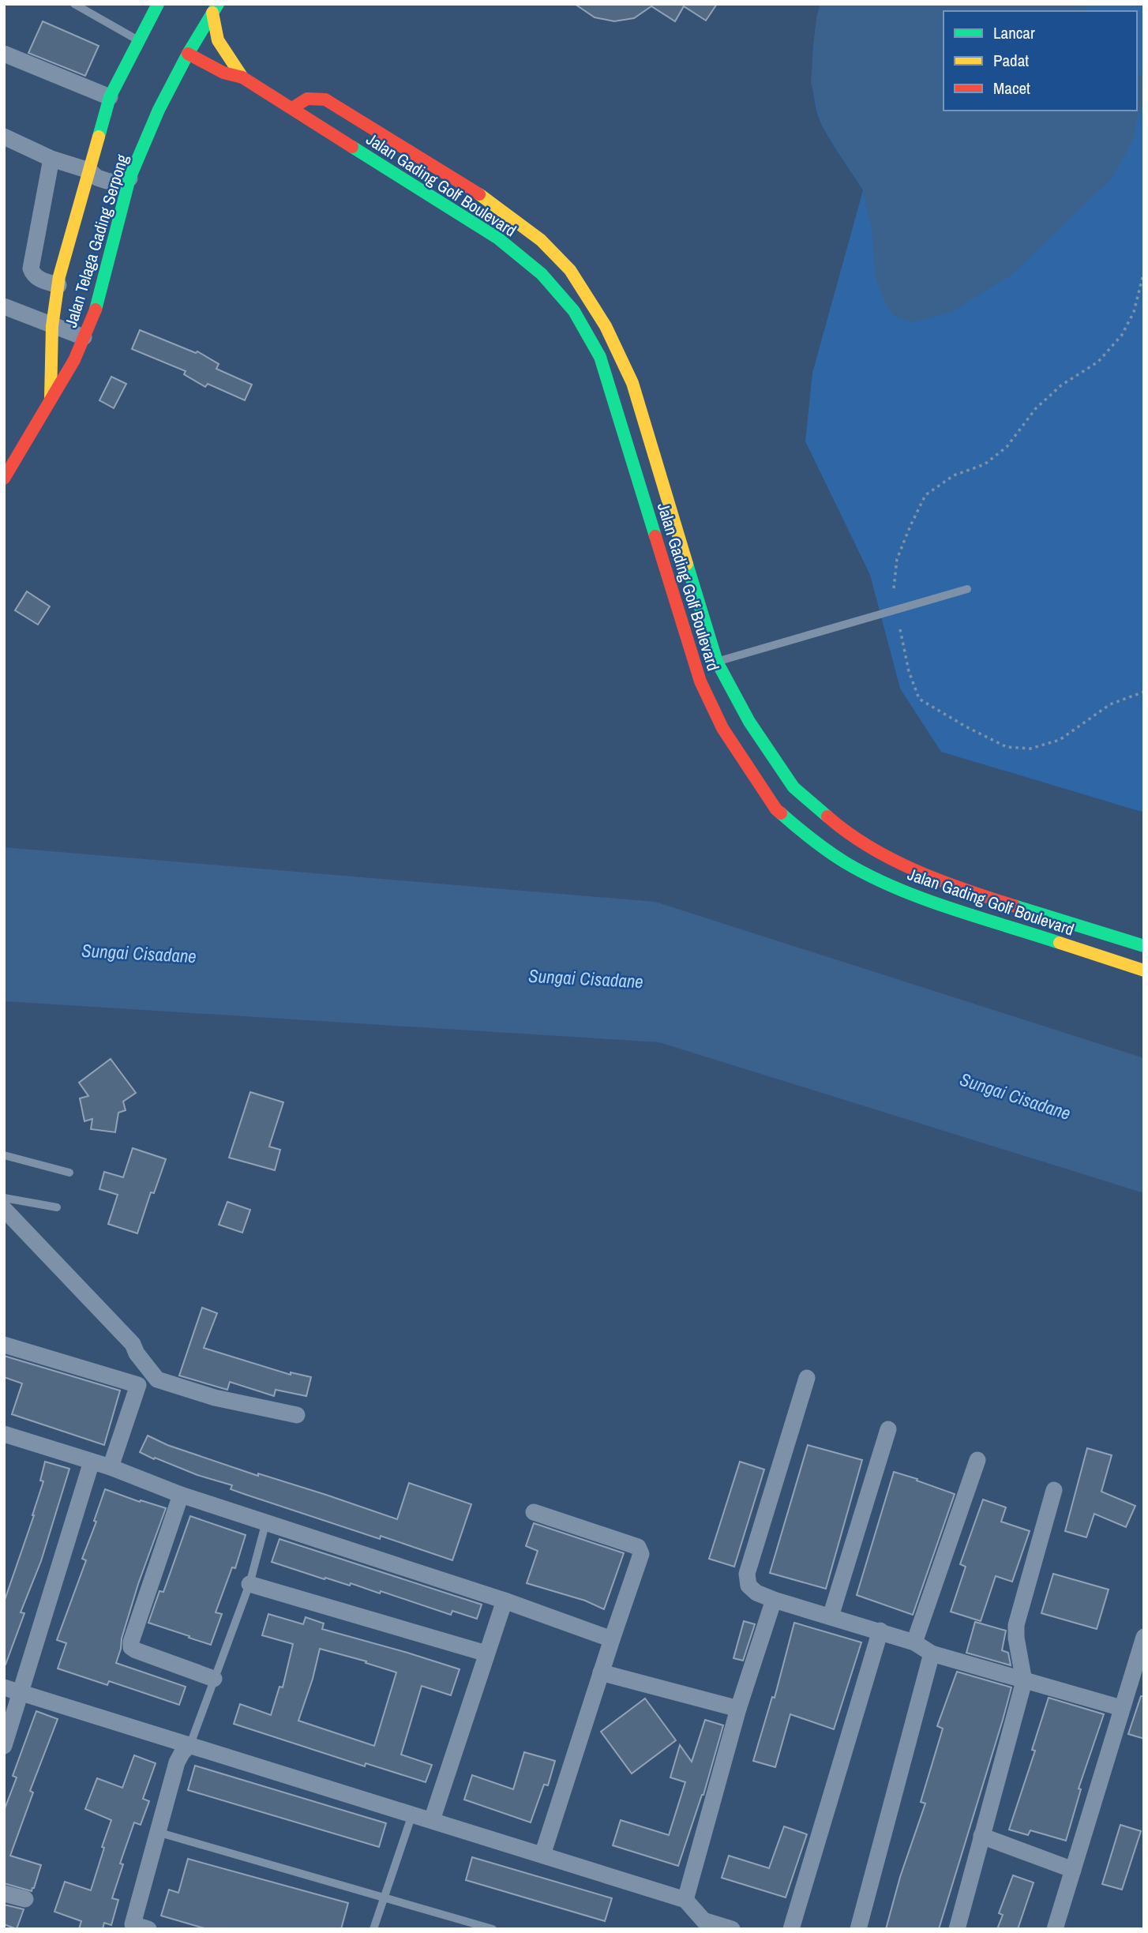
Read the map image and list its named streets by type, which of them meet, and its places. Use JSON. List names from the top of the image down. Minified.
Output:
{"streets":{"main road":["Jalan Gading Golf Boulevard","Jalan Telaga Gading Serpong"]},"crossings":[["Jalan Gading Golf Boulevard","Jalan Telaga Gading Serpong"]],"water":["Sungai Cisadane"],"legend":["Lancar","Padat","Macet"]}
